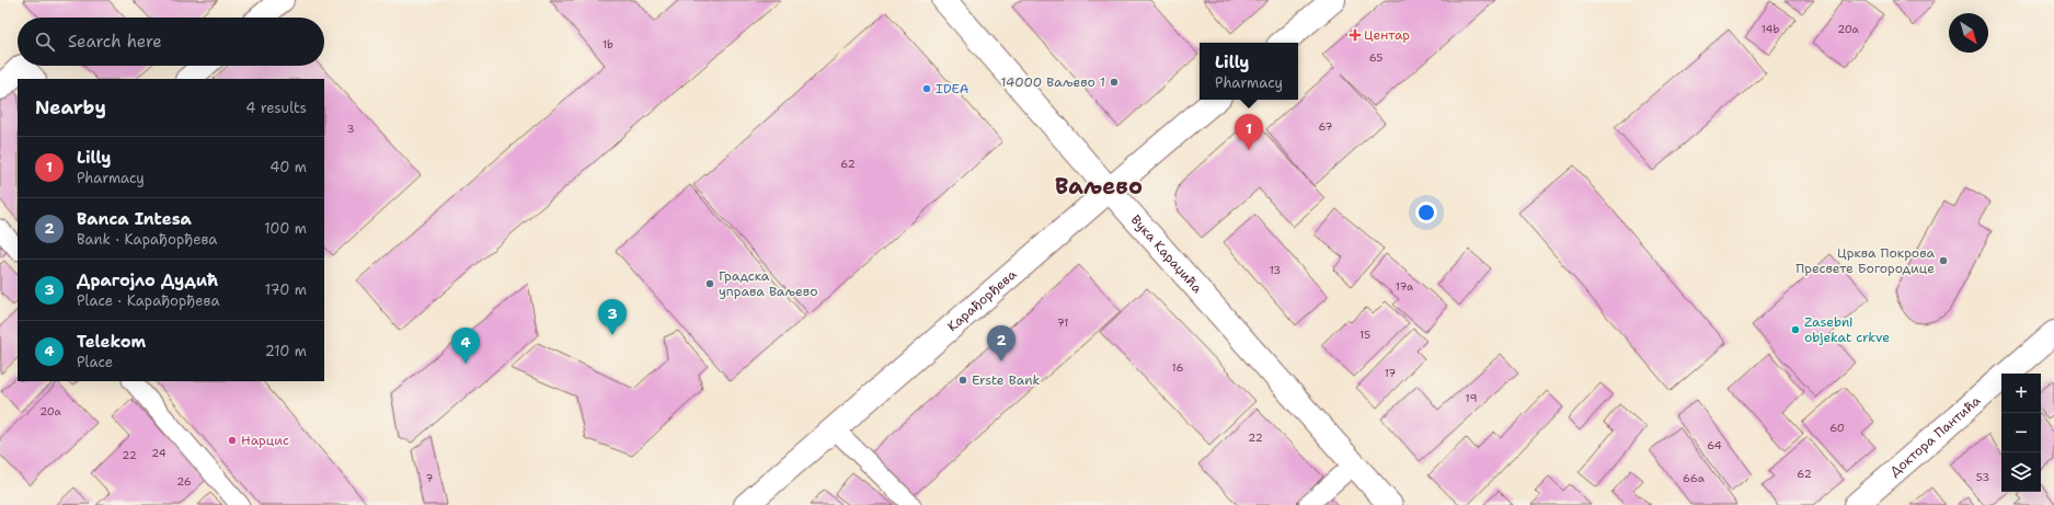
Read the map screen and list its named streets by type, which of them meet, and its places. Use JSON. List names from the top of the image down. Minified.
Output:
{"streets":{"street":["Вука Караџића","Карађорђева","Доктора Пантића"]},"crossings":[["Вука Караџића","Карађорђева"]],"districts":["Ваљево"],"places":{"health":["Центар"],"other":["14000 Ваљево 1","IDEA","Црква Покрова Пресвете Богородице","Градска управа Ваљево","Zasebni objekat crkve","Erste Bank","Нарцис"]},"house_numbers":["14b","20a","1b","65","67","3","62","13","17a","71","15","16","17","19","20a","60","22","64","24","22","62","53","7","66a","26"],"north":"bottom right","page":{"search":"Search here","popup":["Lilly","Pharmacy"],"heading":["Nearby","4 results"],"pins":["1","3","2","4"],"list":[{"mark":"1","name":"Lilly","note":"Pharmacy","value":"40 m"},{"mark":"2","name":"Banca Intesa","note":"Bank · Карађорђева","value":"100 m"},{"mark":"3","name":"Драгојло Дудић","note":"Place · Карађорђева","value":"170 m"},{"mark":"4","name":"Telekom","note":"Place","value":"210 m"}],"map_buttons":["+","−"]}}
